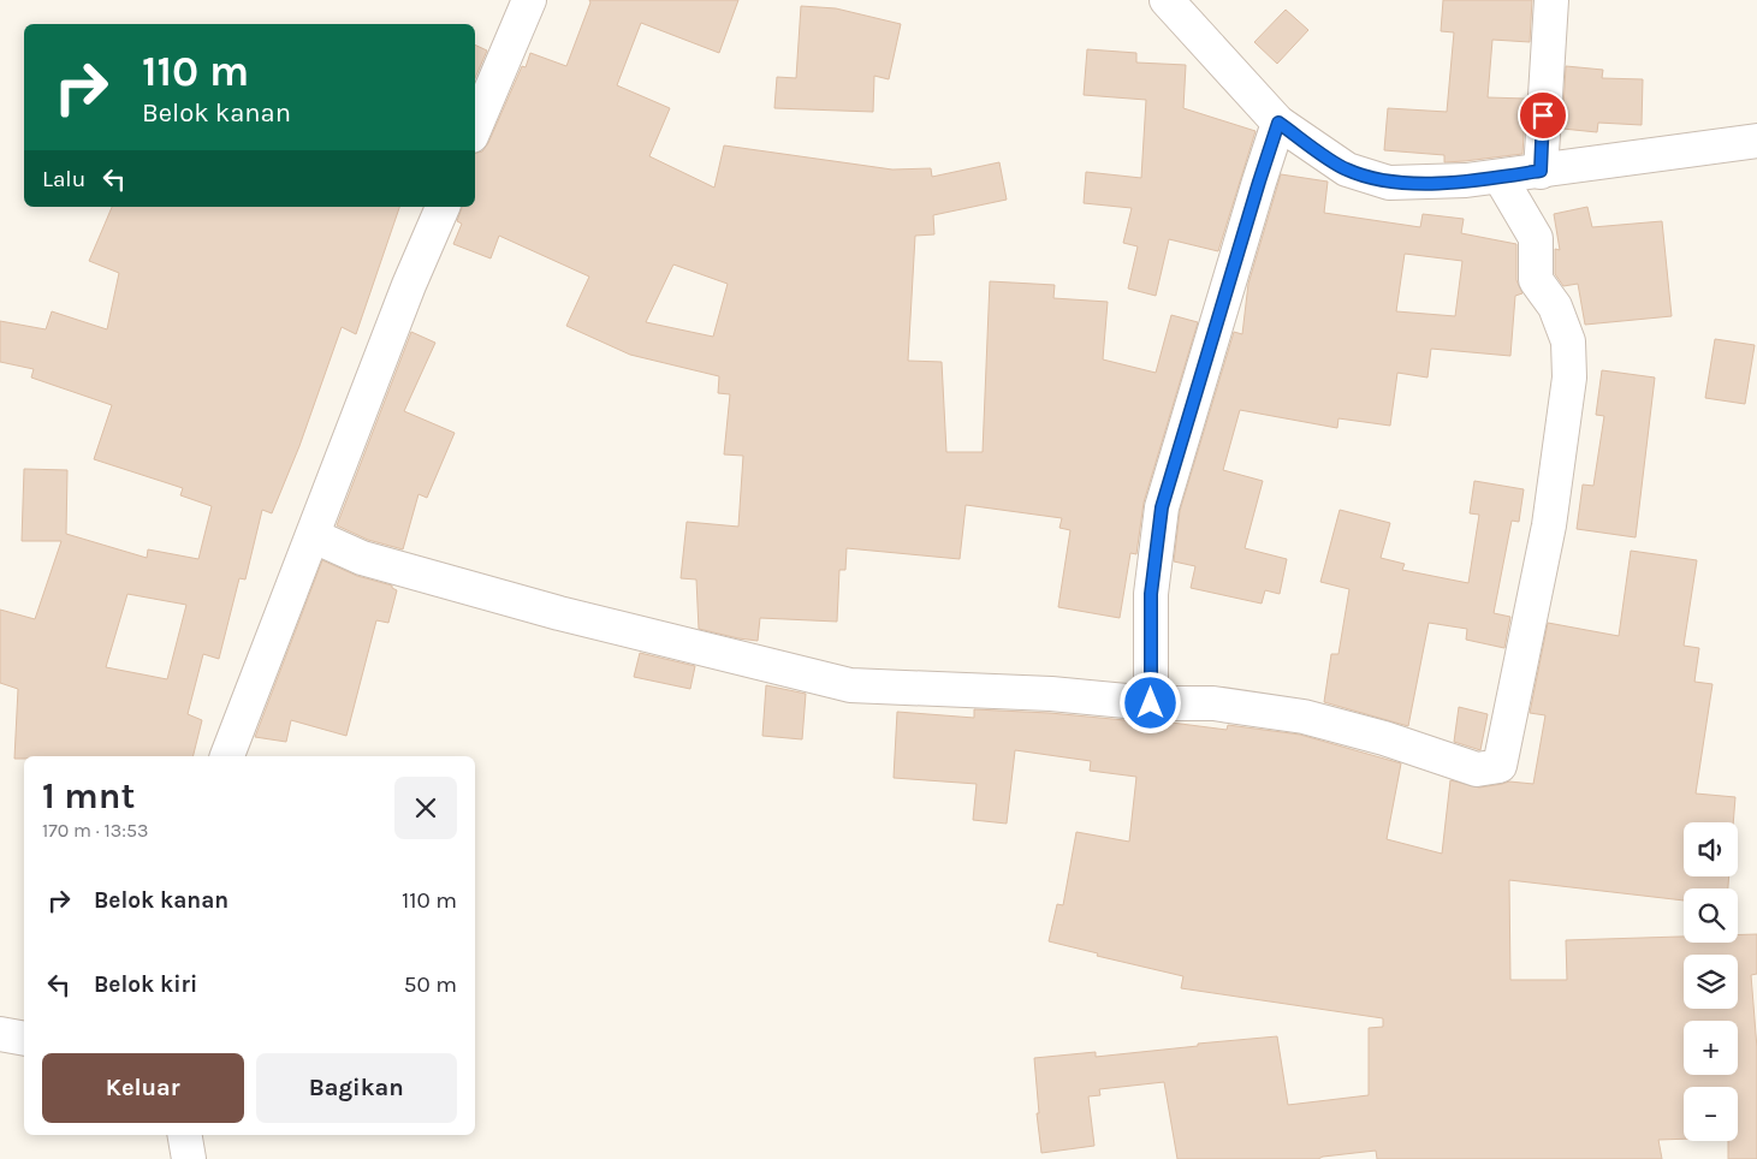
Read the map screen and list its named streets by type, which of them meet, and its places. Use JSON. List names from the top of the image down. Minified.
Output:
{"page":{"turn":["110 m","Belok kanan"],"then":"Lalu","heading":["1 mnt","170 m · 13:53"],"map_buttons":["+","−"],"list":[{"name":"Belok kanan","value":"110 m"},{"name":"Belok kiri","value":"50 m"}],"buttons":["Keluar","Bagikan"]}}
